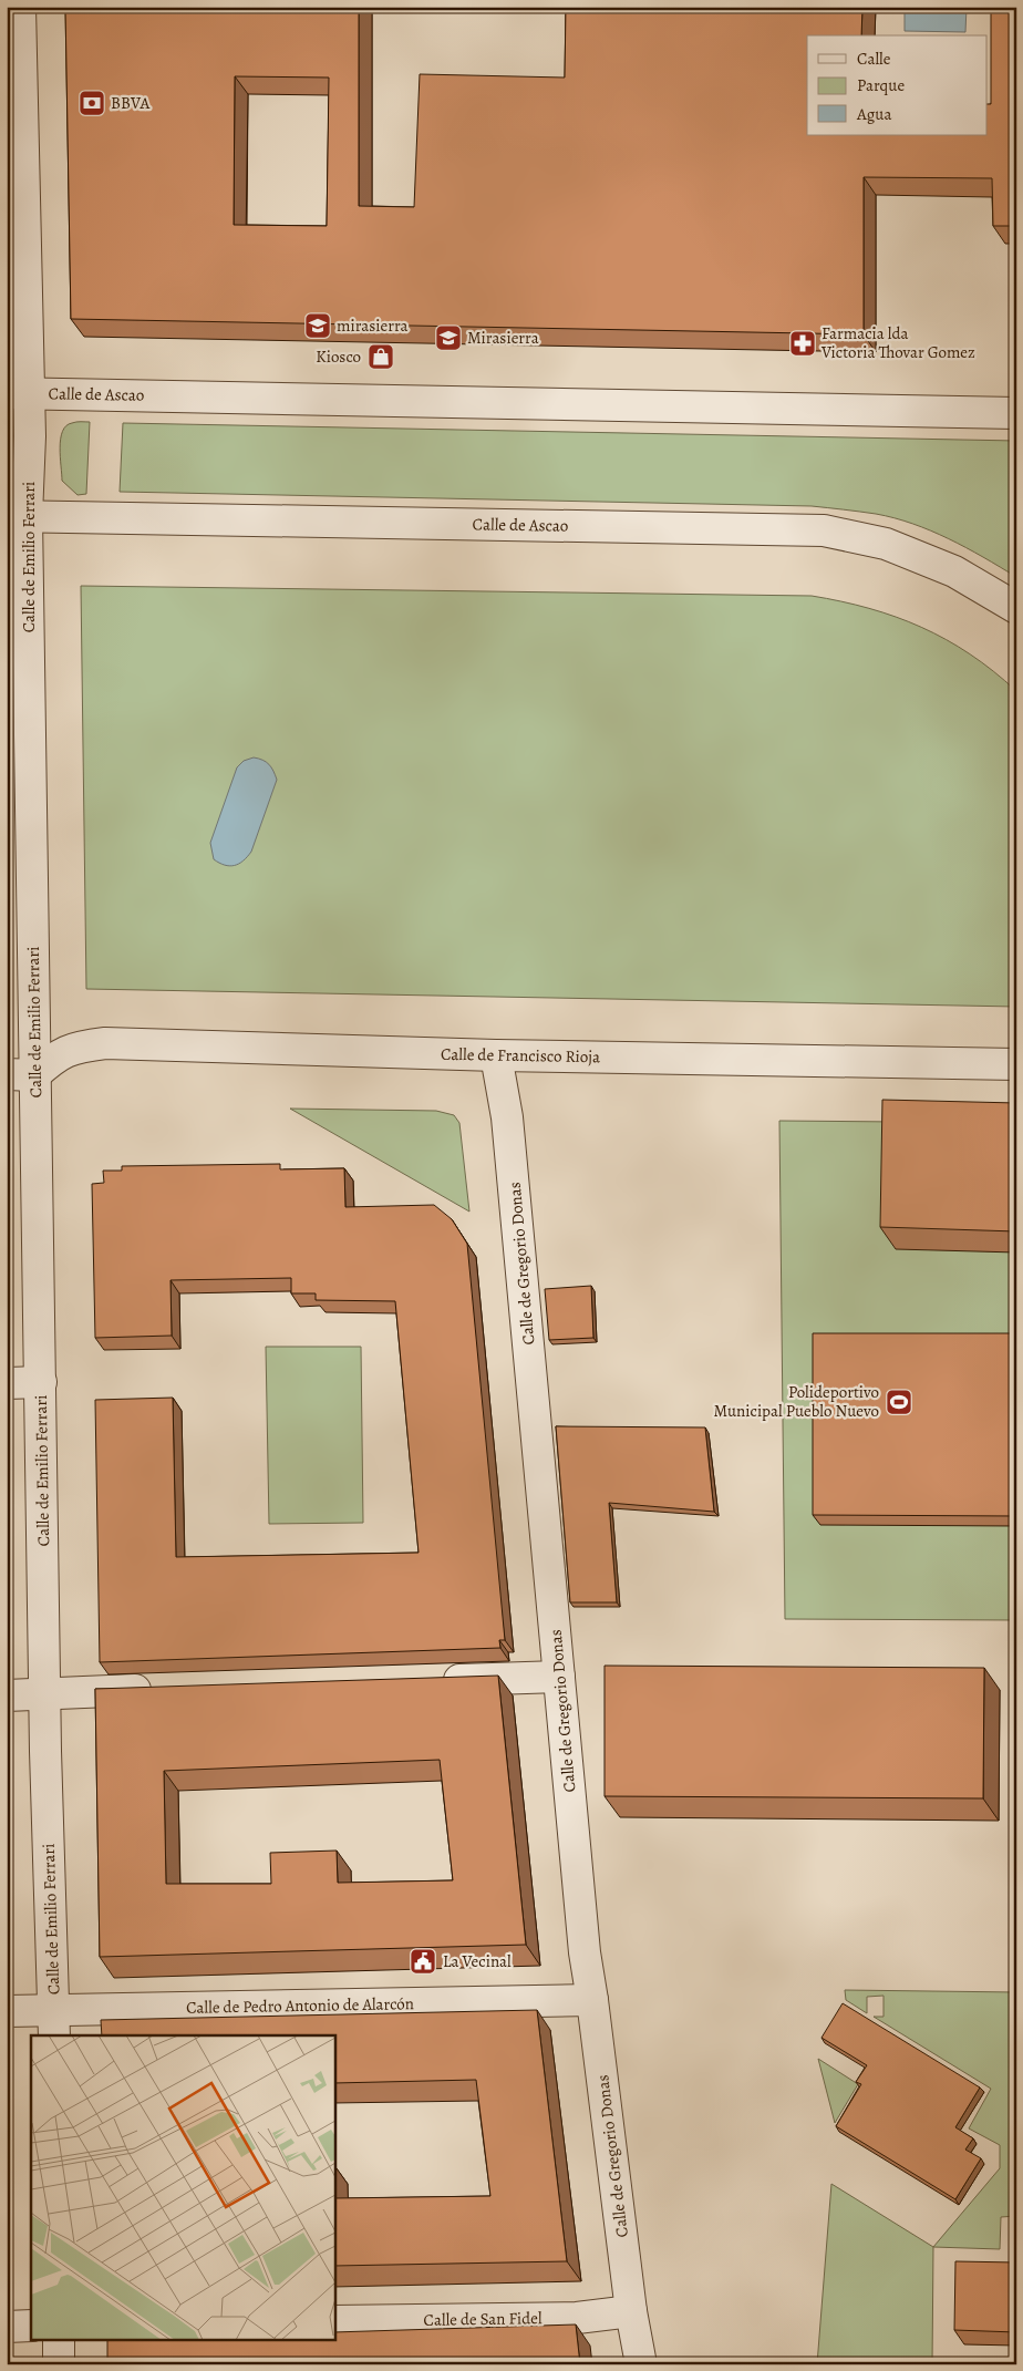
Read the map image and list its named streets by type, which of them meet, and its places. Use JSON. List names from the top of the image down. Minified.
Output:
{"streets":{"street":["Calle de Ascao","Calle de Emilio Ferrari","Calle de Francisco Rioja","Calle de Gregorio Donas","Calle de Pedro Antonio de Alarcón","Calle de San Fidel"]},"crossings":[["Calle de Ascao","Calle de Emilio Ferrari"],["Calle de Emilio Ferrari","Calle de Francisco Rioja"],["Calle de Emilio Ferrari","Calle de Pedro Antonio de Alarcón"],["Calle de Francisco Rioja","Calle de Gregorio Donas"],["Calle de Gregorio Donas","Calle de Pedro Antonio de Alarcón"],["Calle de Gregorio Donas","Calle de San Fidel"]],"places":{"bank":["BBVA"],"school or university":["mirasierra","Mirasierra"],"pharmacy":["Farmacia lda Victoria Thovar Gomez"],"shop":["Kiosco"],"sports":["Polideportivo Municipal Pueblo Nuevo"],"public building":["La Vecinal"]},"legend":["Calle","Parque","Agua"]}
